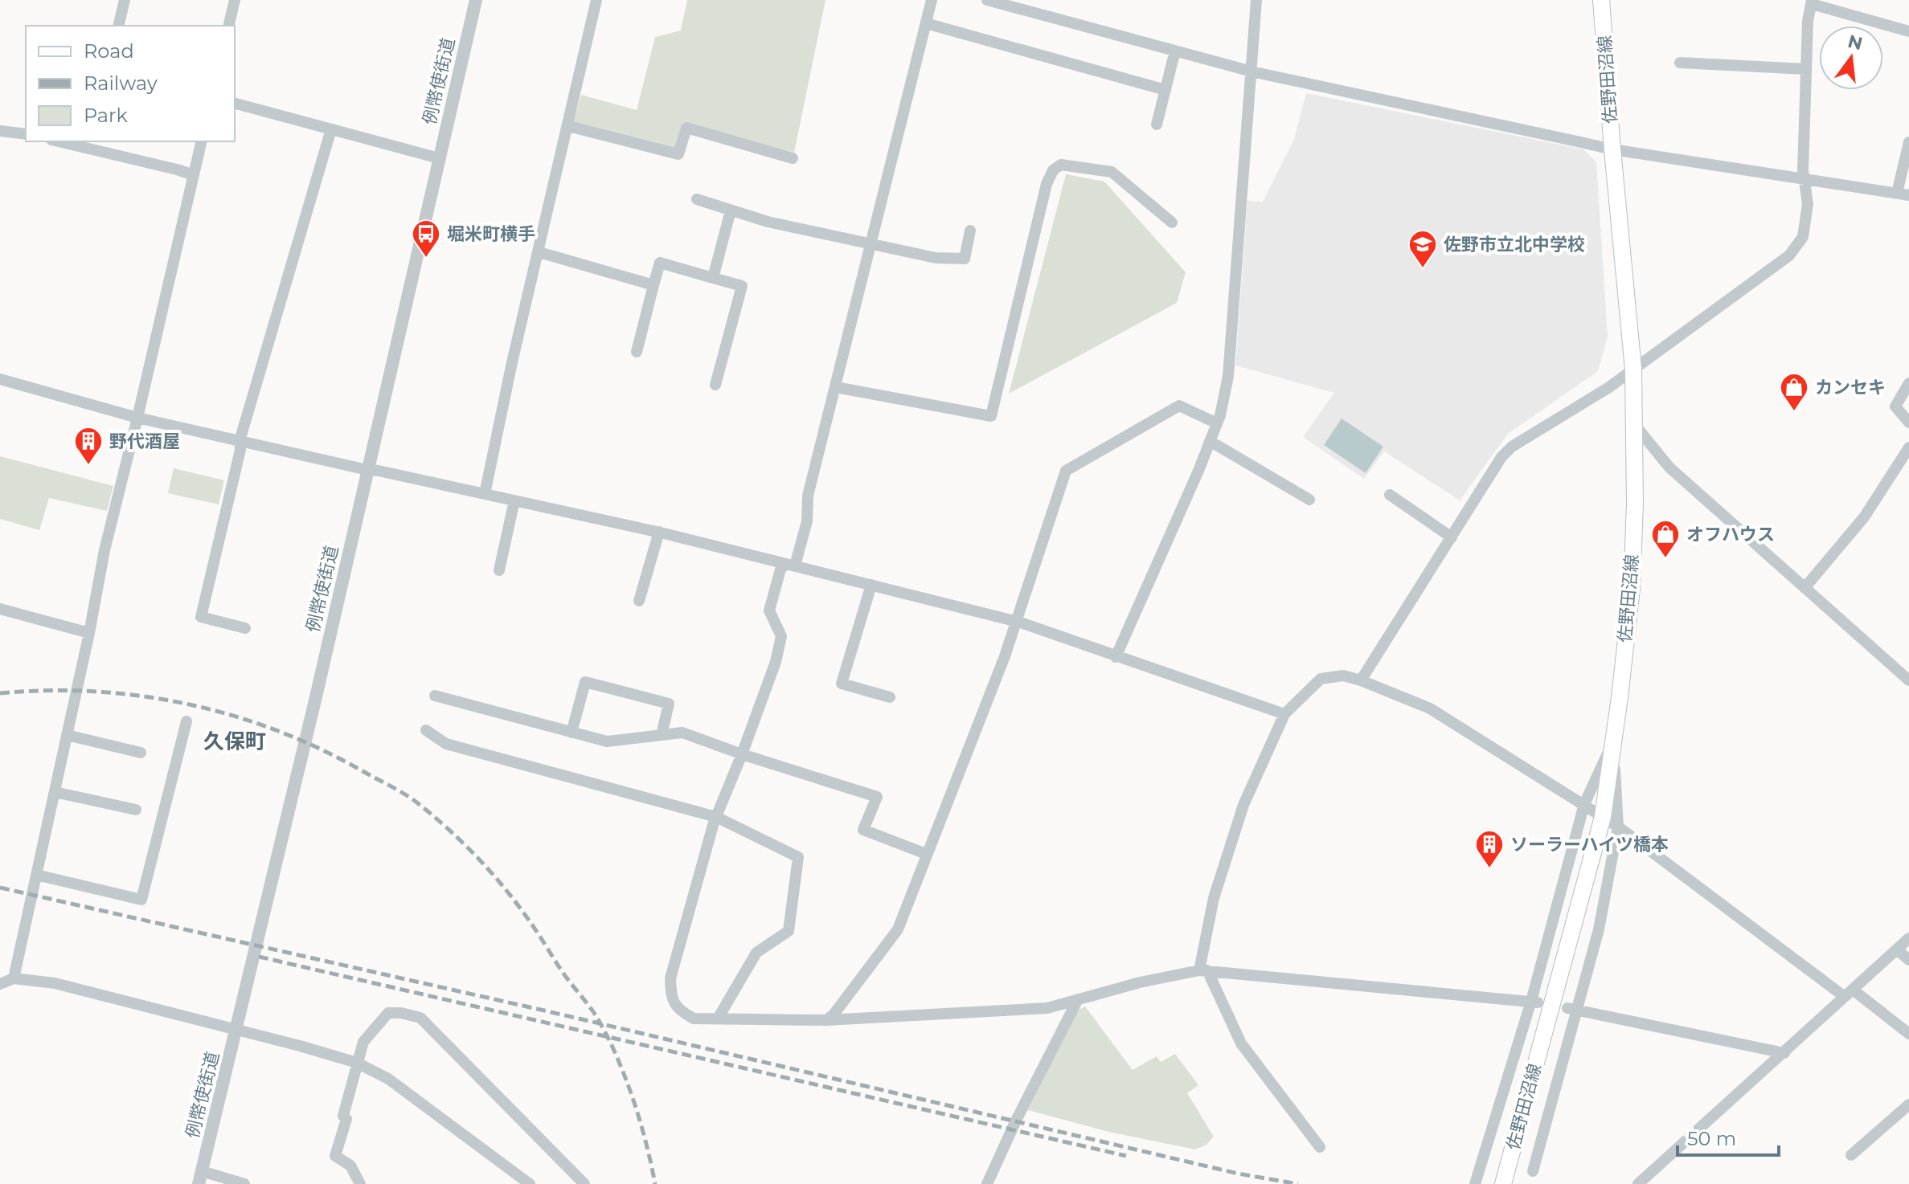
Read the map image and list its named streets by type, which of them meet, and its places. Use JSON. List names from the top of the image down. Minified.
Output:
{"streets":{"main road":["佐野田沼線"],"street":["例幣使街道"]},"districts":["久保町"],"places":{"bus stop":["堀米町横手"],"school or university":["佐野市立北中学校"],"shop":["カンセキ","オフハウス"],"building":["野代酒屋","ソーラーハイツ橋本"]},"legend":["Road","Railway","Park"],"scale_bar":"50 m","north":"top"}
